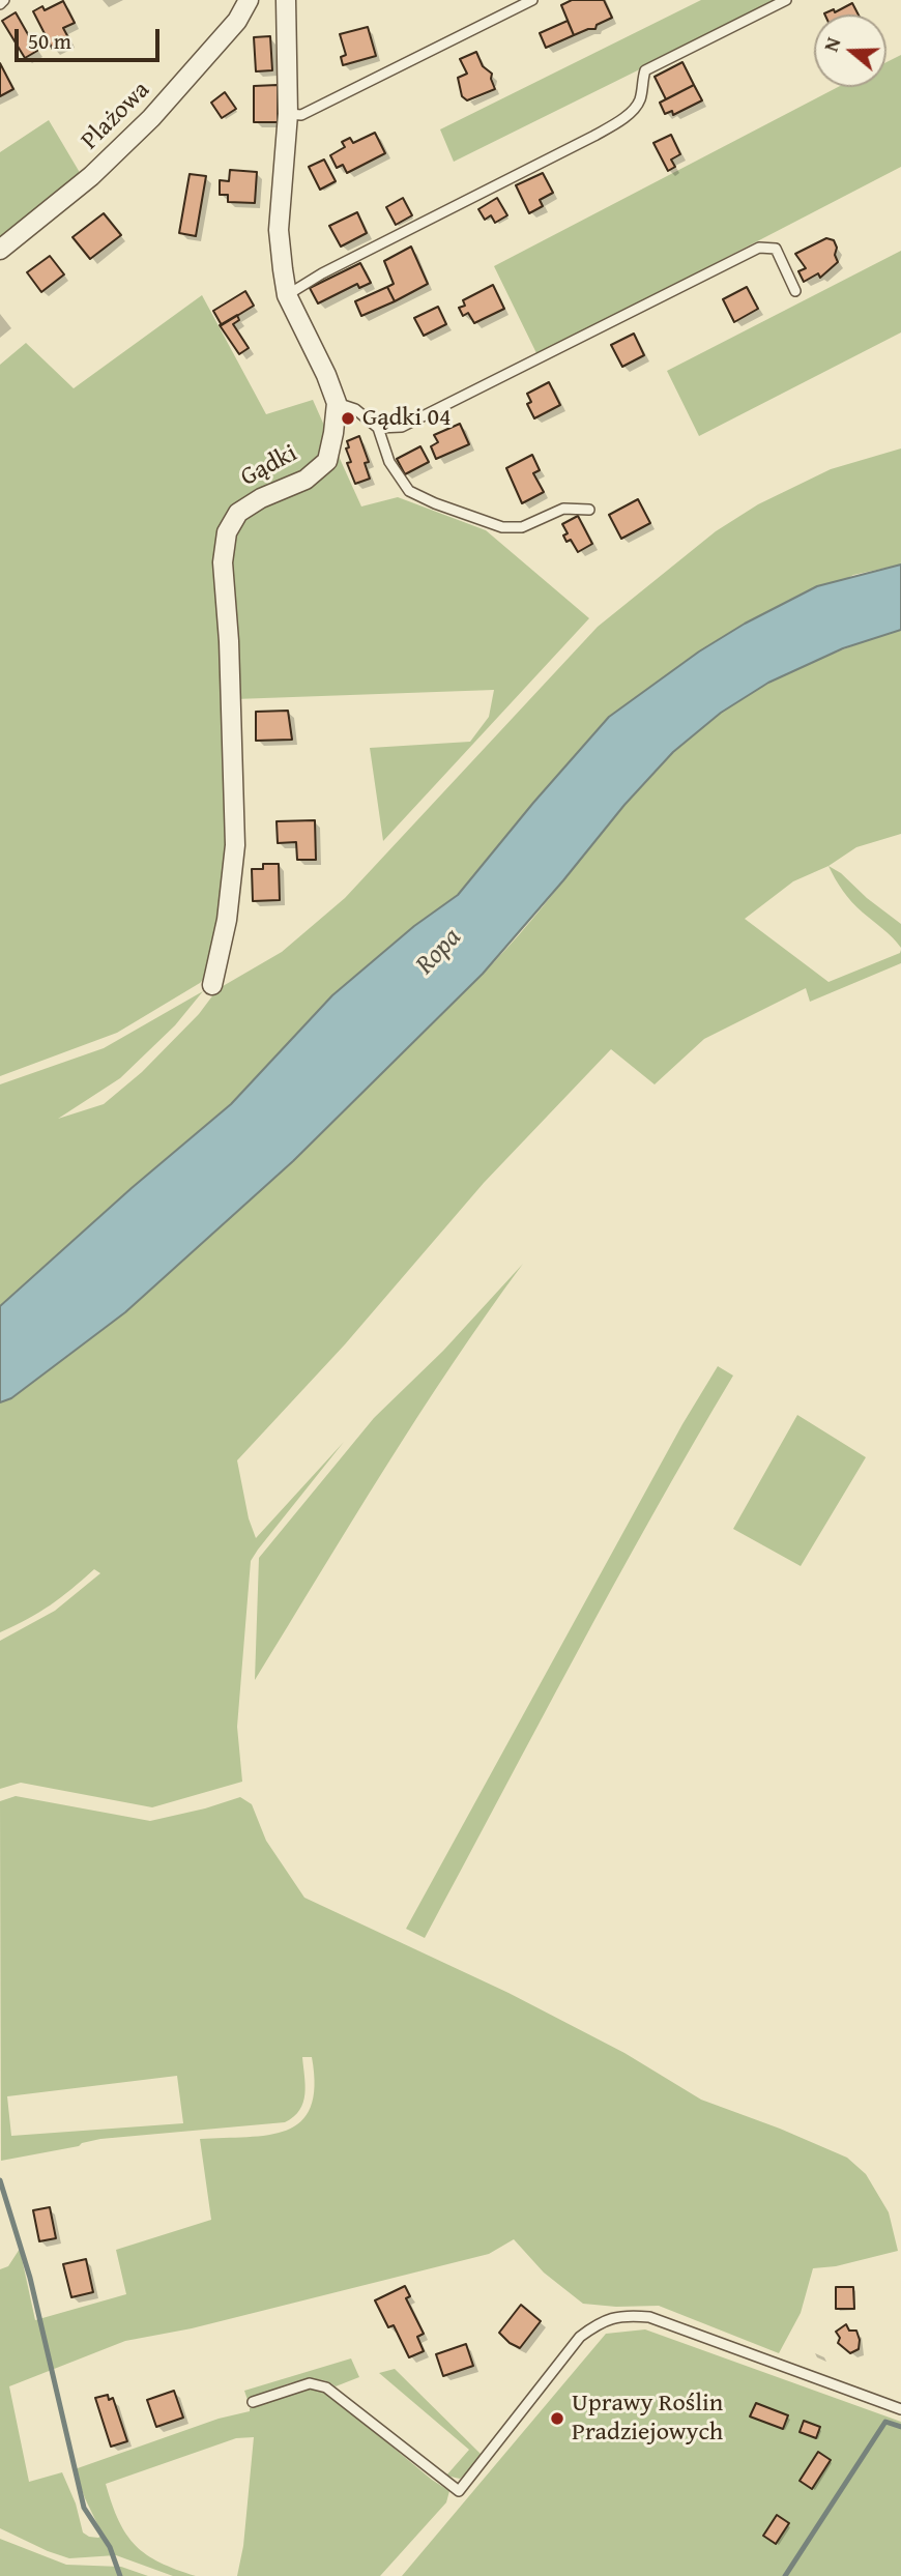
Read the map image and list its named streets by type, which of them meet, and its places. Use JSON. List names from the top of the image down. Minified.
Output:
{"streets":{"street":["Plażowa","Gądki"]},"water":["Ropa"],"places":["Gądki 04","Uprawy Roślin Pradziejowych"],"scale_bar":"50 m","north":"left"}
